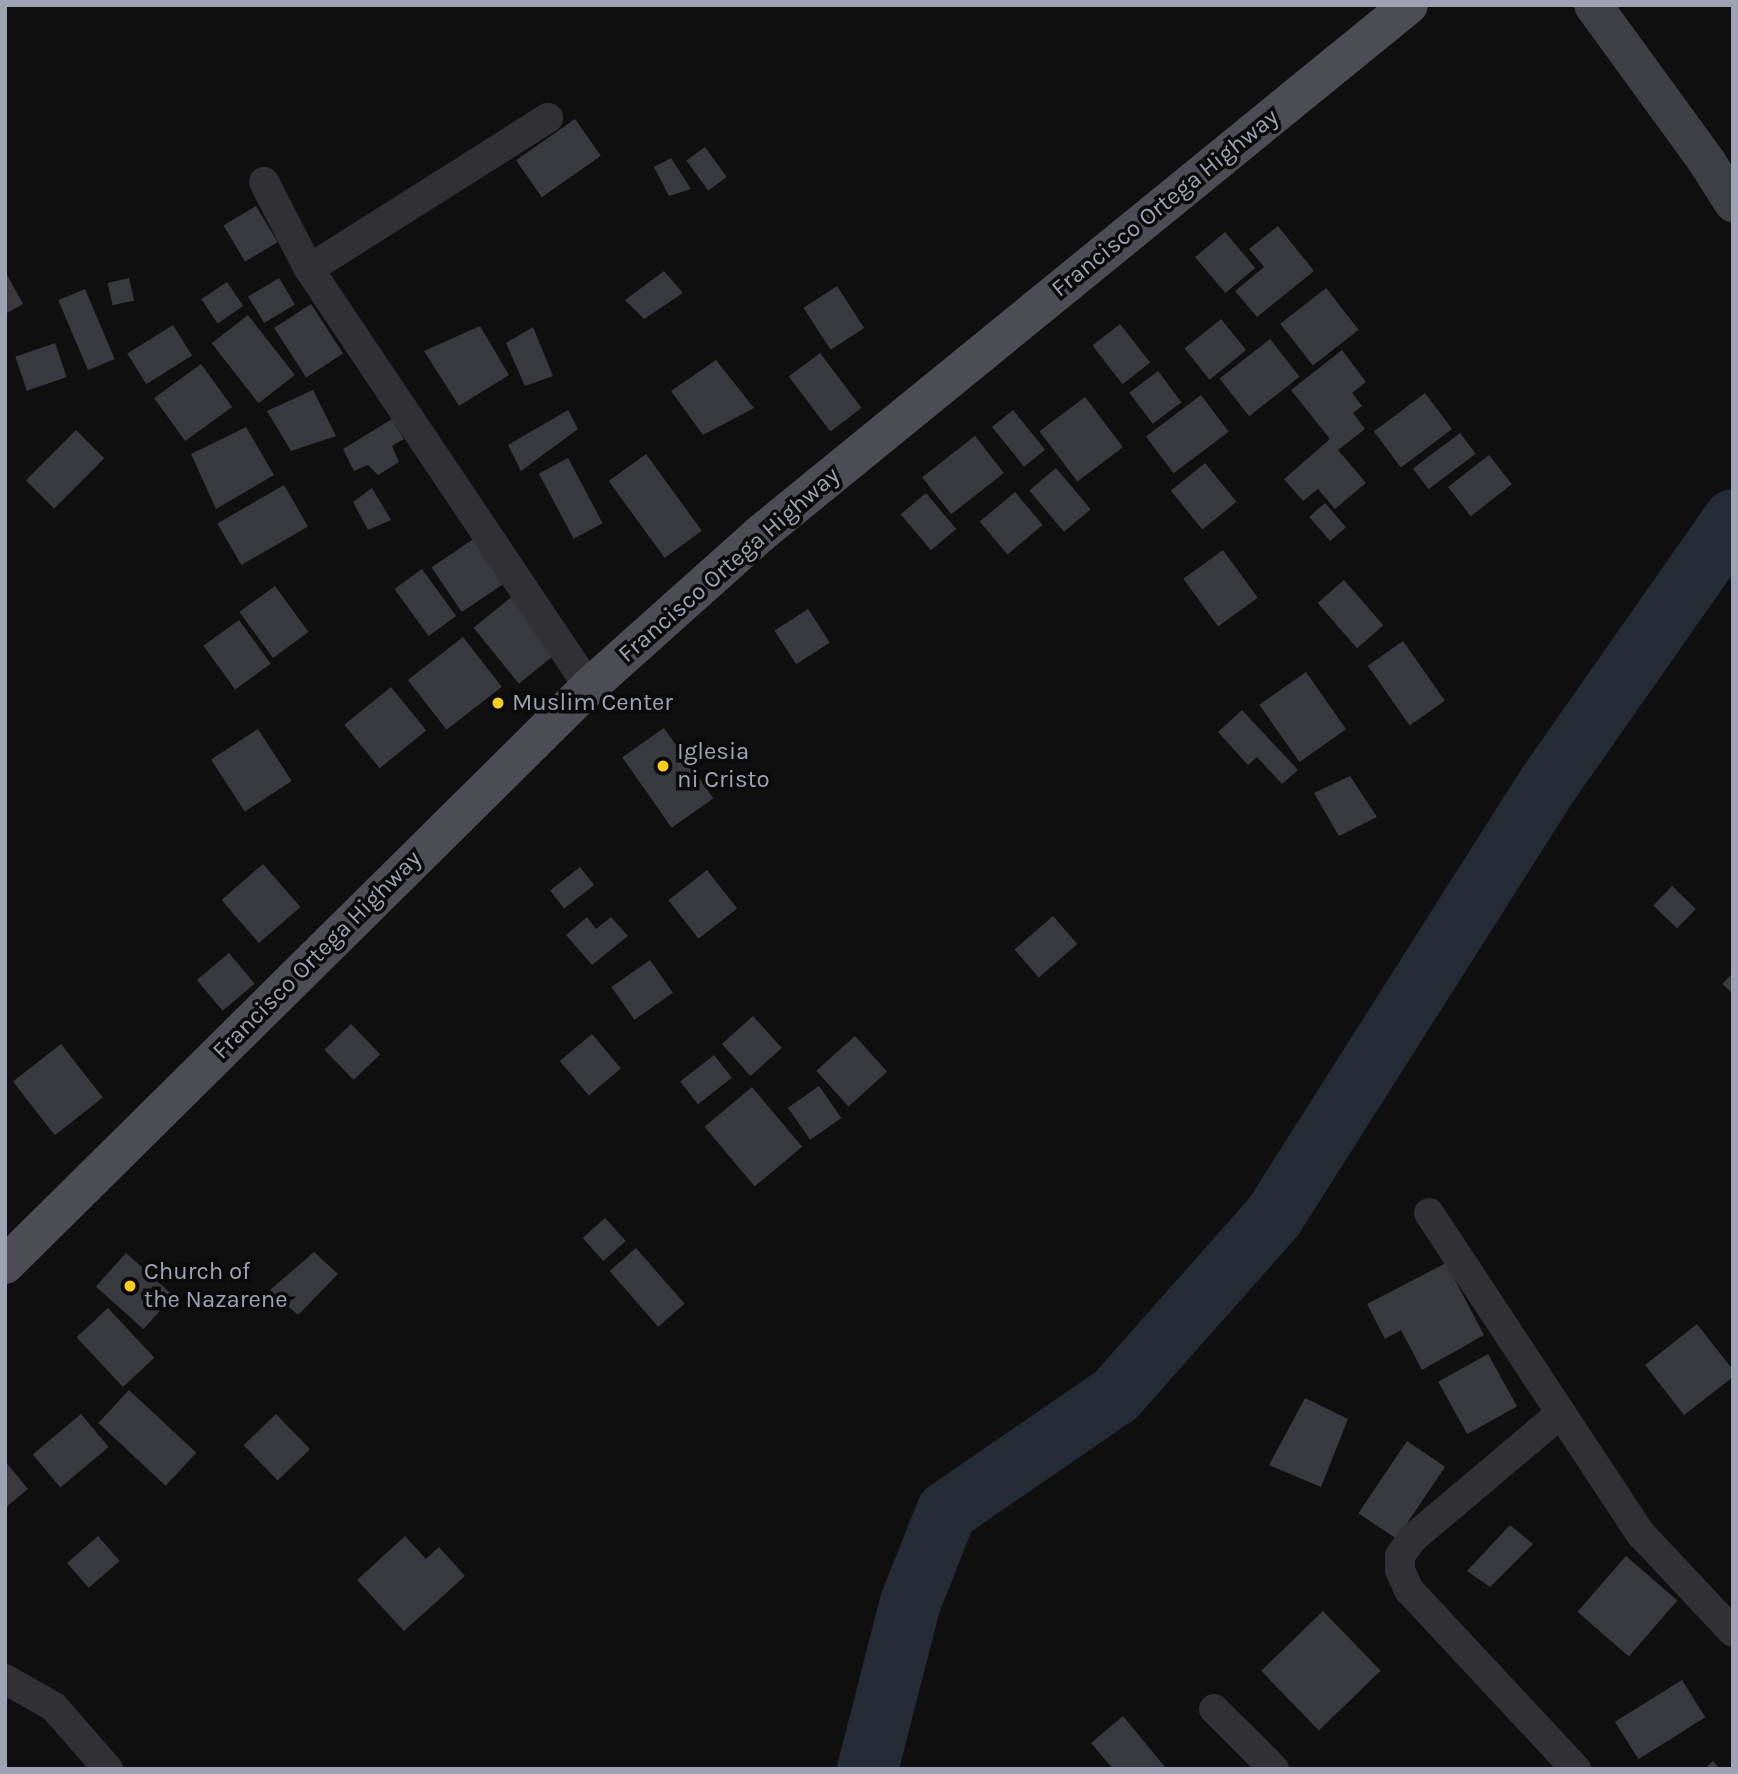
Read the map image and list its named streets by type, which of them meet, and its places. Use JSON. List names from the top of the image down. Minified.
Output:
{"streets":{"main road":["Francisco Ortega Highway"]},"places":["Muslim Center","Iglesia ni Cristo","Church of the Nazarene"]}
